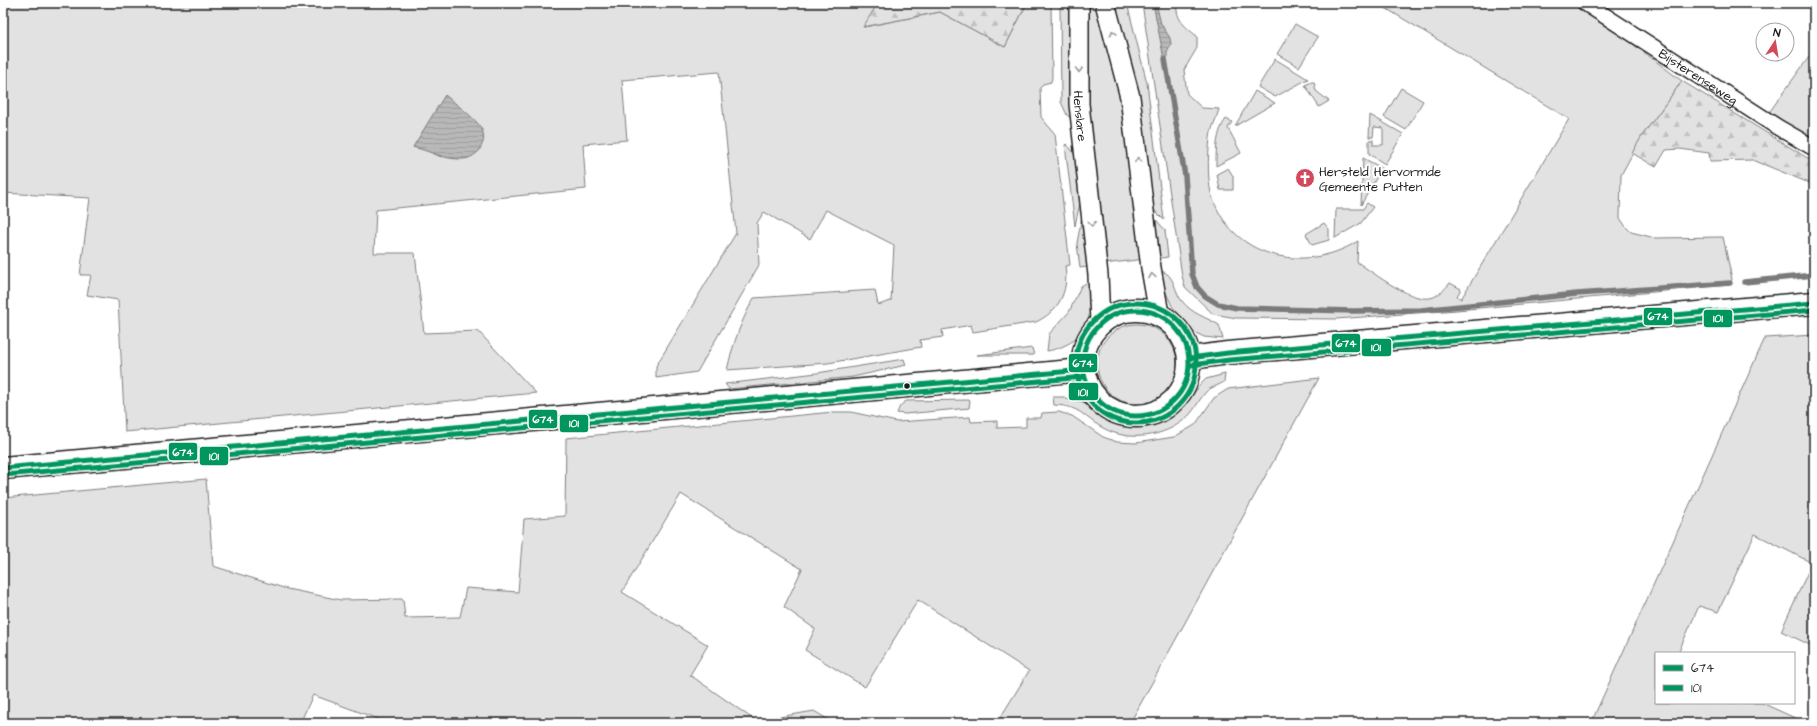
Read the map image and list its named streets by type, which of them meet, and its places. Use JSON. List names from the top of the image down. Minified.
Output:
{"streets":{"street":["Bijsterenseweg","Henslare"]},"places":{"church":["Hersteld Hervormde Gemeente Putten"]},"lines":["transit line 674","transit line 101"],"legend":["674","101"],"north":"top"}
